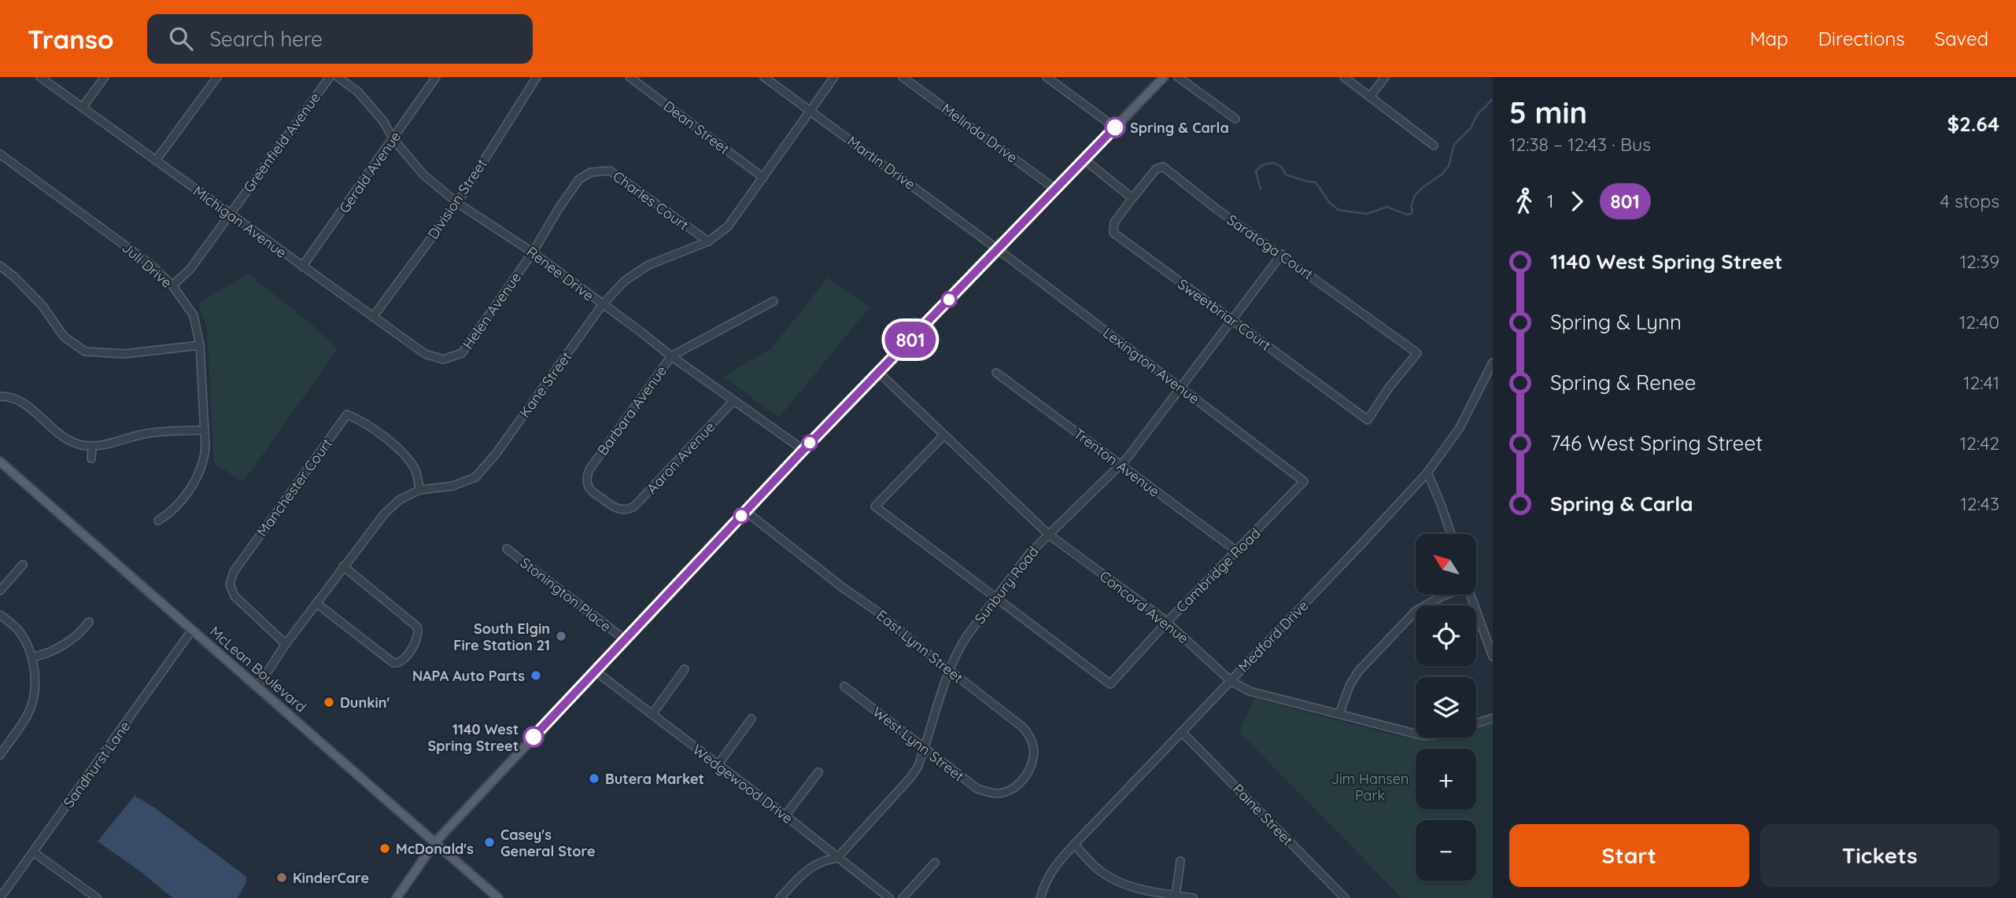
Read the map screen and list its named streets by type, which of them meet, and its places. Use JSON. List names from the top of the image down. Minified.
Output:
{"streets":{"main road":["McLean Boulevard"],"street":["Dean Street","Melinda Drive","Greenfield Avenue","Martin Drive","Gerald Avenue","Division Street","Charles Court","Michigan Avenue","Saratoga Court","Juli Drive","Renee Drive","Helen Avenue","Sweetbriar Court","Lexington Avenue","Kane Street","Barbara Avenue","Aaron Avenue","Trenton Avenue","Manchester Court","Cambridge Road","Sunbury Road","Stonington Place","Concord Avenue","Medford Drive","East Lynn Street","West Lynn Street","Sandhurst Lane","Wedgewood Drive","Paine Street"]},"crossings":[["Dean Street","Kane Street"],["Greenfield Avenue","Michigan Avenue"],["Greenfield Avenue","Juli Drive"],["Martin Drive","Lexington Avenue"],["Martin Drive","Kane Street"],["Gerald Avenue","Michigan Avenue"],["Gerald Avenue","Renee Drive"],["Division Street","Michigan Avenue"],["Division Street","Renee Drive"],["Charles Court","Helen Avenue"],["Charles Court","Kane Street"],["Michigan Avenue","Helen Avenue"],["Saratoga Court","Sweetbriar Court"],["Saratoga Court","Sunbury Road"],["Renee Drive","Helen Avenue"],["Renee Drive","Kane Street"],["Renee Drive","Barbara Avenue"],["Renee Drive","Aaron Avenue"],["Sweetbriar Court","Sunbury Road"],["Lexington Avenue","Cambridge Road"],["Lexington Avenue","Sunbury Road"],["Kane Street","Manchester Court"],["Kane Street","McLean Boulevard"],["Barbara Avenue","Aaron Avenue"],["Trenton Avenue","Cambridge Road"],["Trenton Avenue","Sunbury Road"],["Cambridge Road","Sunbury Road"],["Cambridge Road","Concord Avenue"],["Sunbury Road","Concord Avenue"],["Sunbury Road","East Lynn Street"],["Sunbury Road","West Lynn Street"],["Sunbury Road","Wedgewood Drive"],["Concord Avenue","Medford Drive"],["Medford Drive","Paine Street"],["East Lynn Street","West Lynn Street"],["McLean Boulevard","Sandhurst Lane"]],"parks":["Jim Hansen Park"],"places":["Spring & Carla","South Elgin Fire Station 21","NAPA Auto Parts","Dunkin'","1140 West Spring Street","Butera Market","Casey's General Store","McDonald's","KinderCare"],"lines":["bus line 801"],"north":"top left","page":{"header":"Transo","search":"Search here","nav":["Map","Directions","Saved"],"on_map":"801","heading":["5 min","12:38 – 12:43 · Bus","$2.64"],"legs":["1","801","4 stops"],"list":[{"name":"1140 West Spring Street","value":"12:39"},{"name":"Spring & Lynn","value":"12:40"},{"name":"Spring & Renee","value":"12:41"},{"name":"746 West Spring Street","value":"12:42"},{"name":"Spring & Carla","value":"12:43"}],"map_buttons":["+","−"],"buttons":["Start","Tickets"]}}
